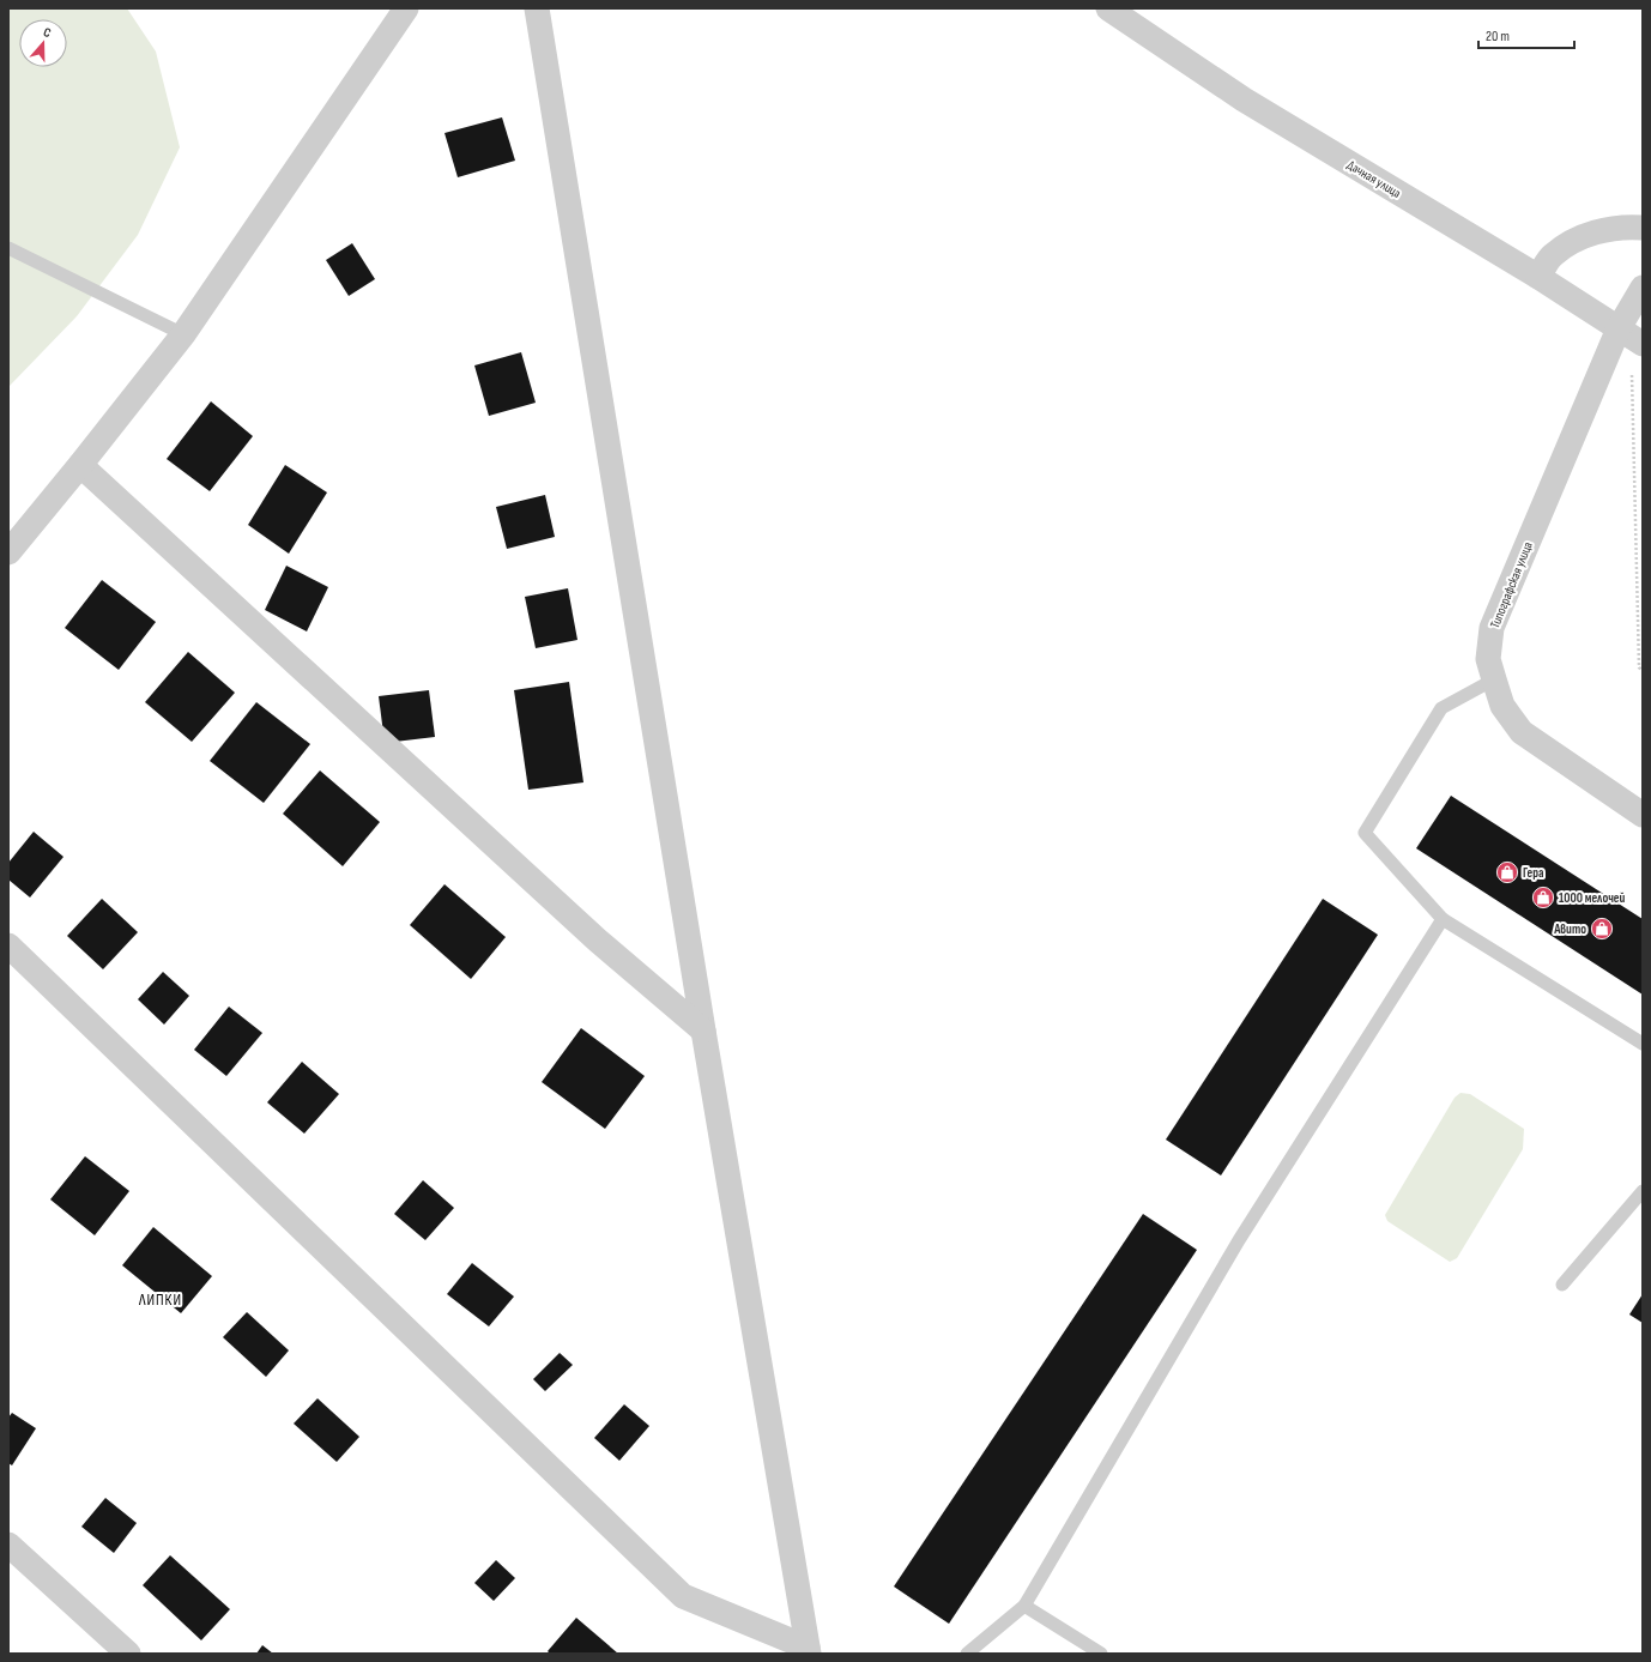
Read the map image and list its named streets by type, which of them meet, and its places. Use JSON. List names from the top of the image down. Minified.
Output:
{"streets":{"street":["Дачная улица","Типографская улица"]},"crossings":[["Дачная улица","Типографская улица"]],"districts":["ЛИПКИ"],"places":{"shop":["Гера","1000 мелочей","Авито"]},"scale_bar":"20 m","north":"top"}
